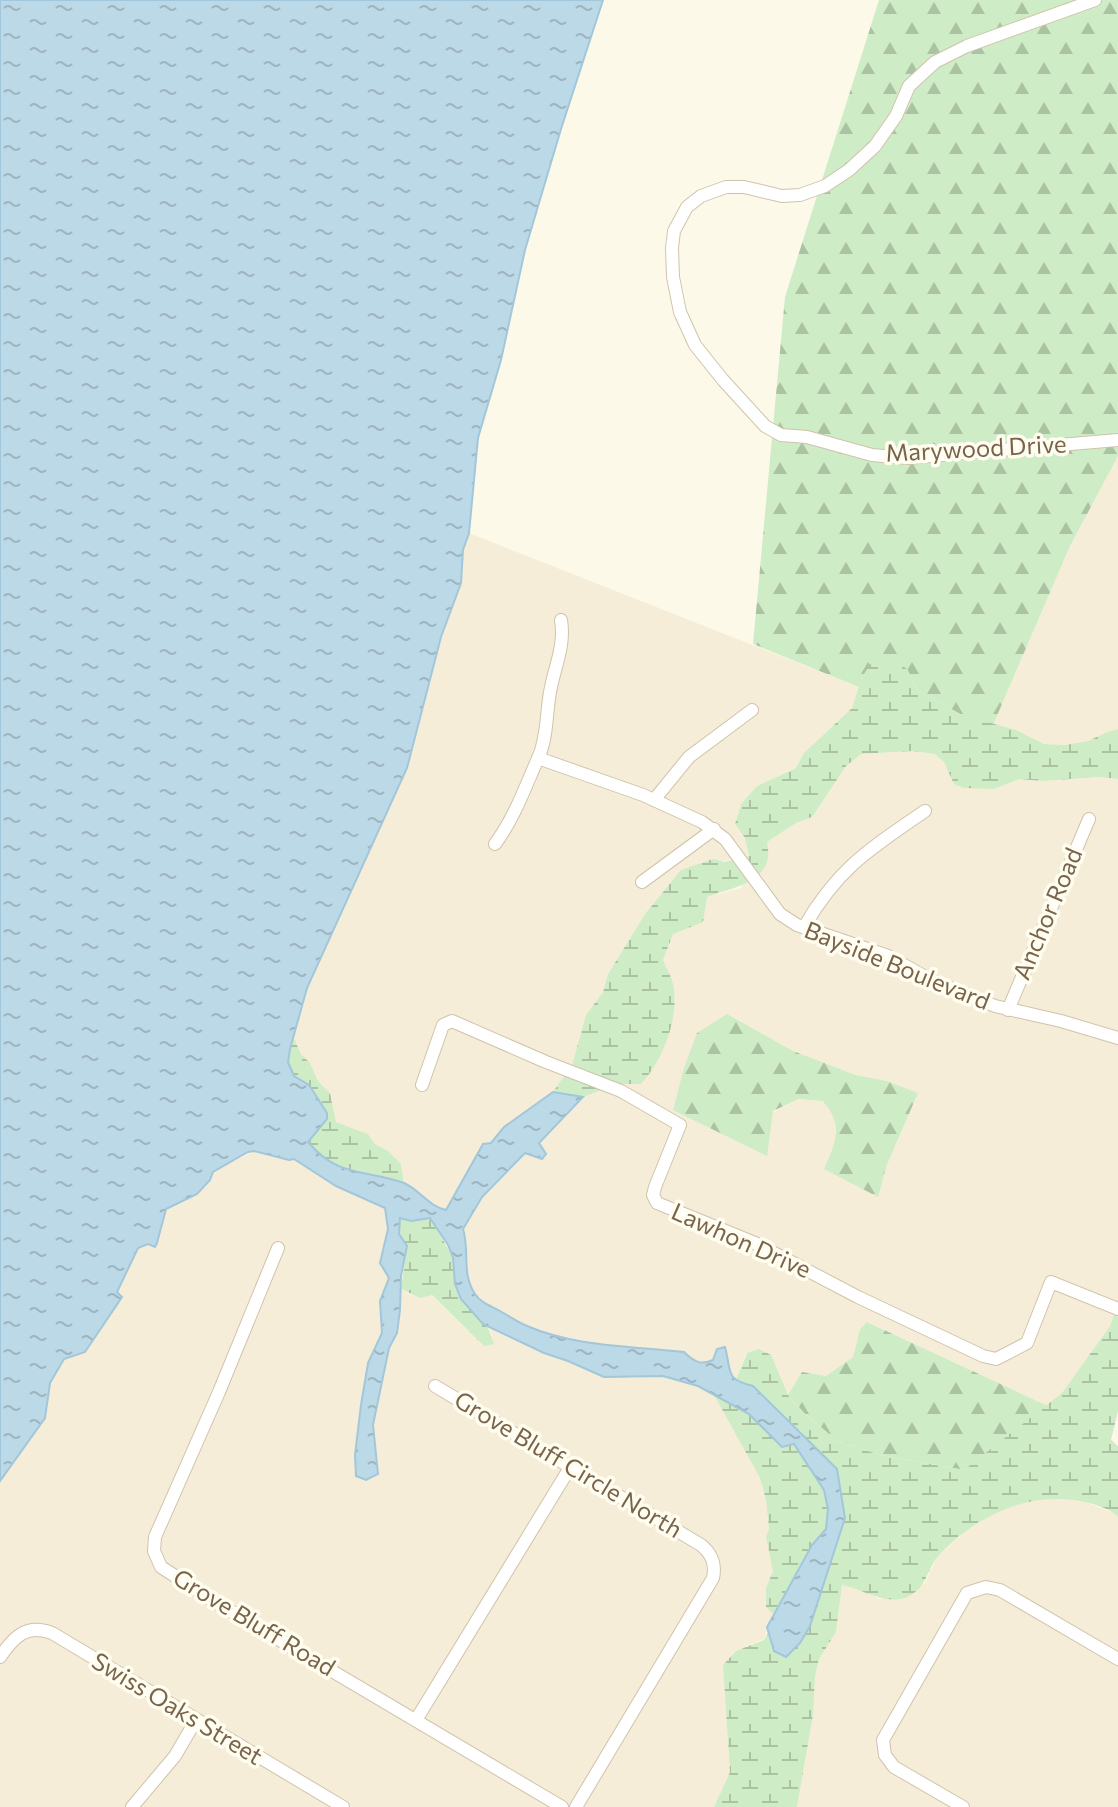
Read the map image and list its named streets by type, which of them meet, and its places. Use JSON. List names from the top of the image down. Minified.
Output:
{"streets":{"street":["Marywood Drive","Anchor Road","Bayside Boulevard","Lawhon Drive","Grove Bluff Circle North","Grove Bluff Road","Swiss Oaks Street"]},"crossings":[["Anchor Road","Bayside Boulevard"]]}
